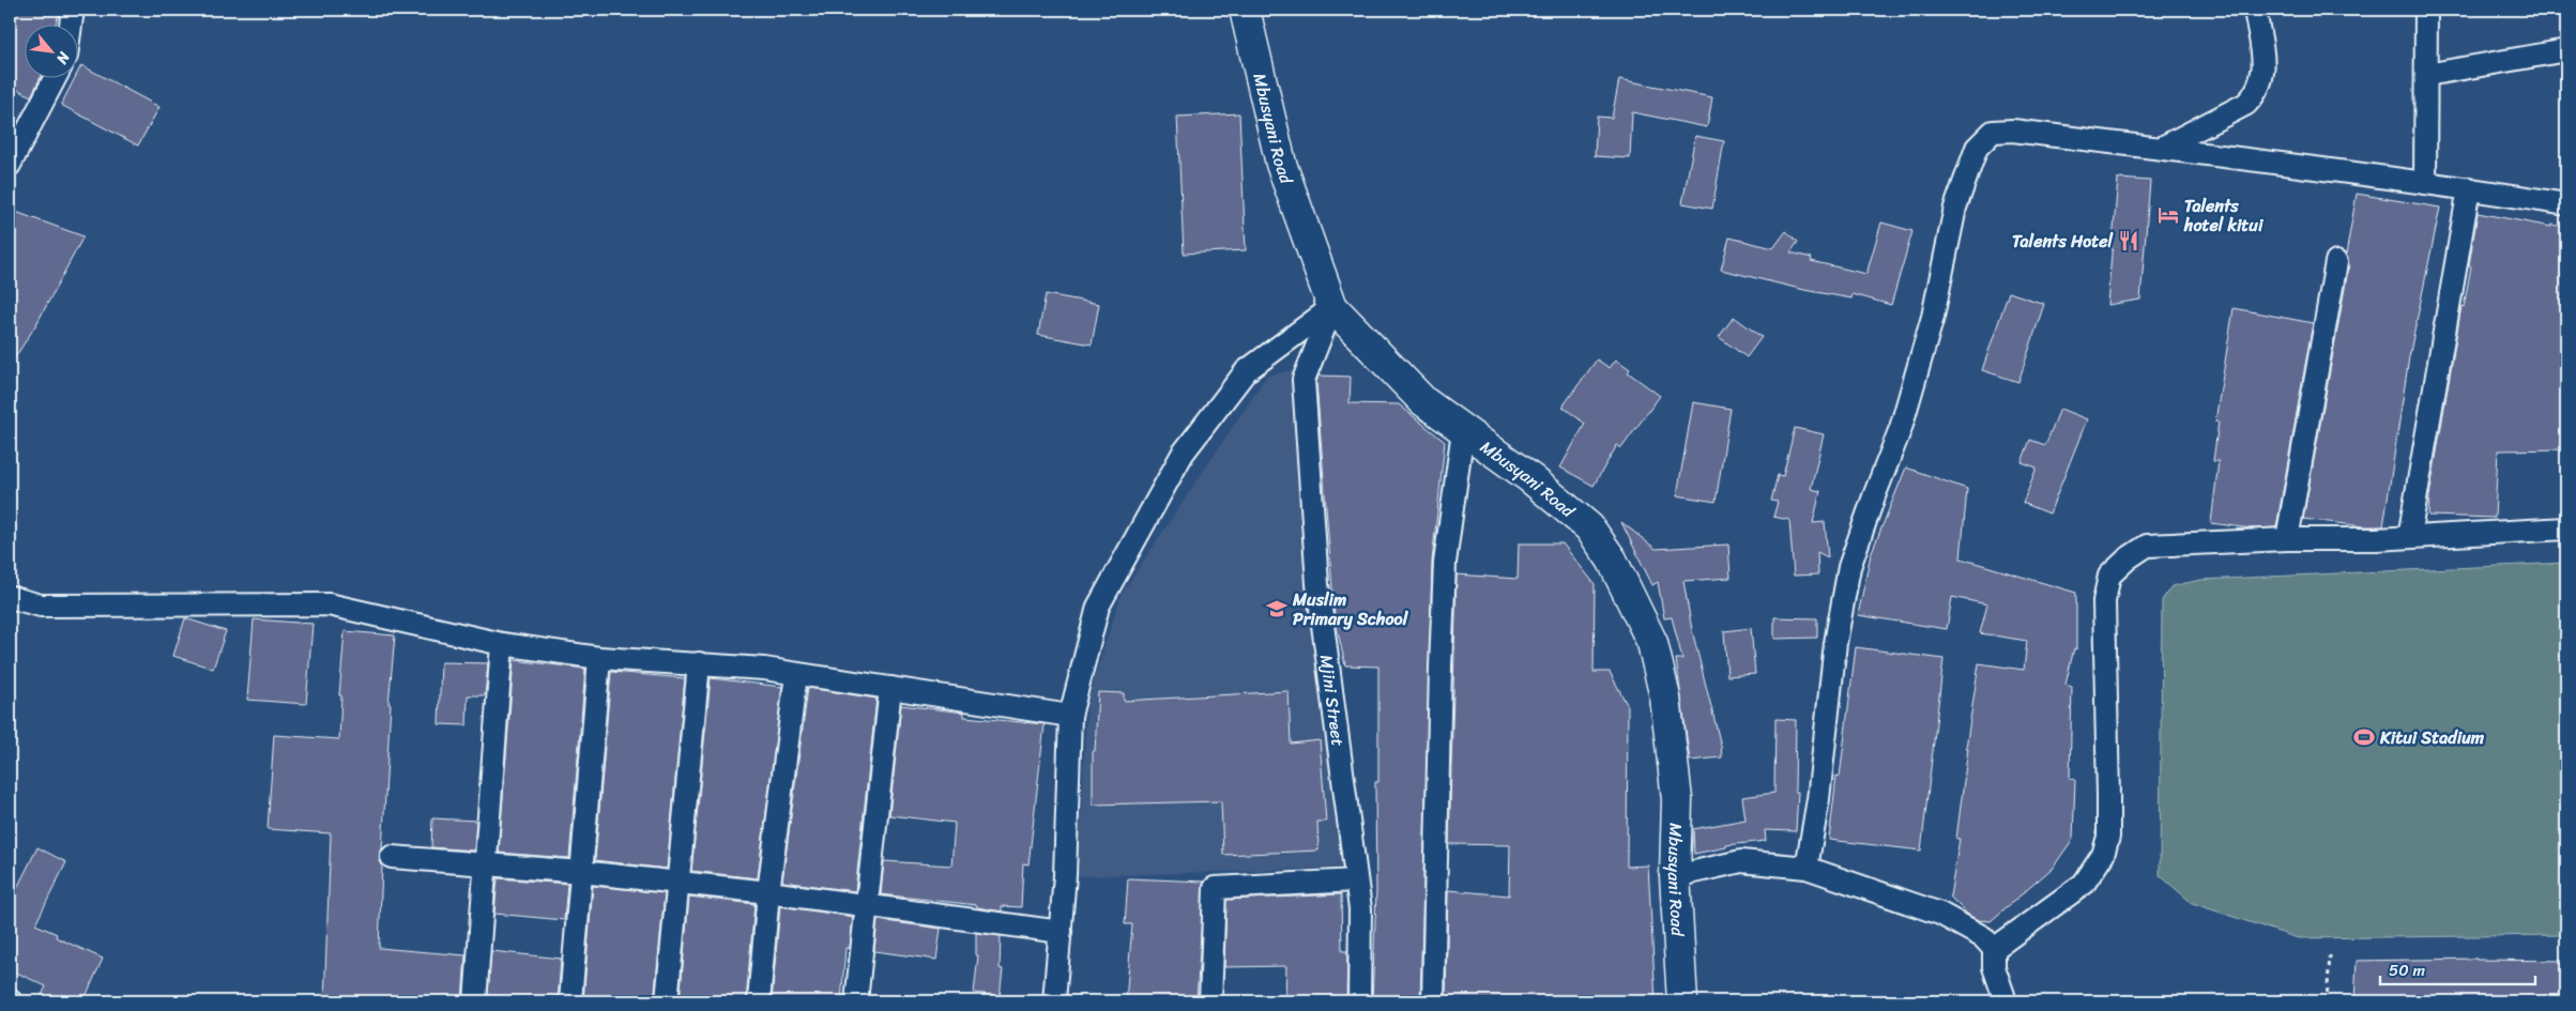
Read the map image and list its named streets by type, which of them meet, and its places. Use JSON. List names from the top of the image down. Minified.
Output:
{"streets":{"street":["Mbusyani Road","Mjini Street"]},"crossings":[["Mbusyani Road","Mjini Street"]],"places":{"hotel":["Talents hotel kitui"],"restaurant":["Talents Hotel"],"school or university":["Muslim Primary School"],"sports":["Kitui Stadium"]},"scale_bar":"50 m","north":"bottom right"}
